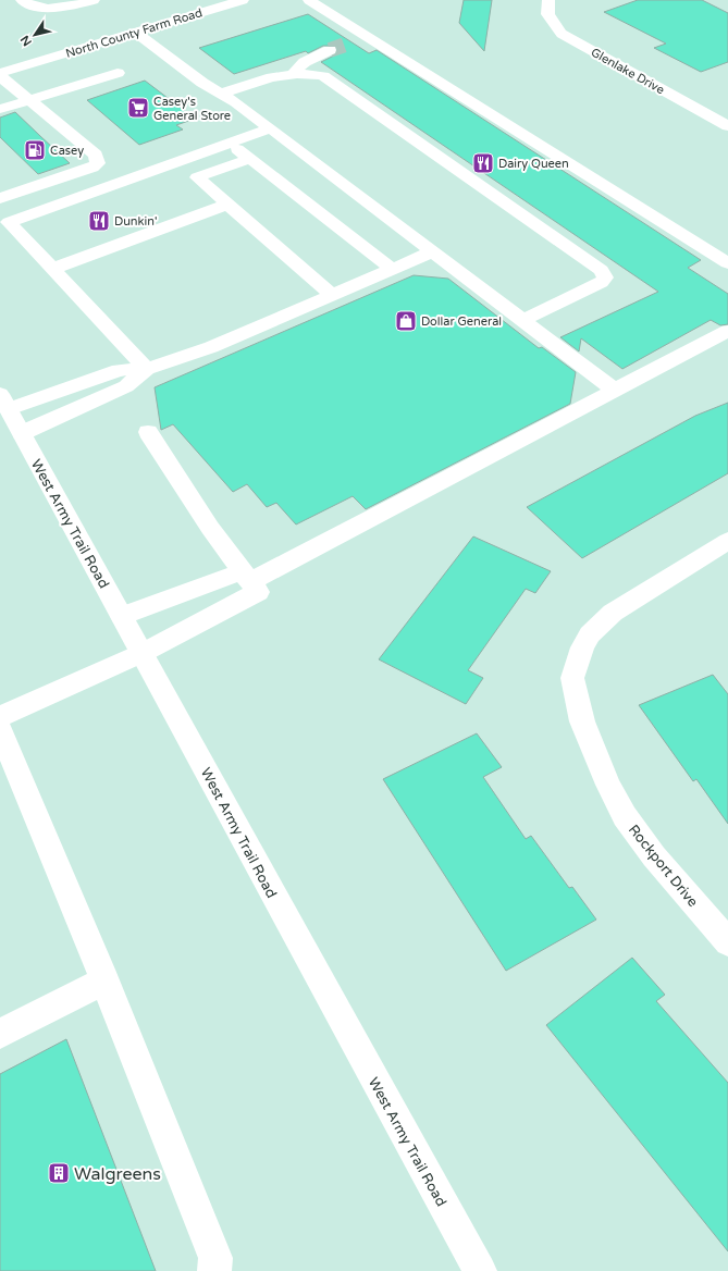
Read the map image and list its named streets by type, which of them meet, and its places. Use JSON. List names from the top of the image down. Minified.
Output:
{"streets":{"main road":["North County Farm Road","Glenlake Drive","West Army Trail Road","Rockport Drive"]},"places":{"supermarket":["Casey's General Store"],"fuel station":["Casey"],"restaurant":["Dairy Queen","Dunkin'"],"shop":["Dollar General"],"building":["Walgreens"]},"north":"bottom left"}
